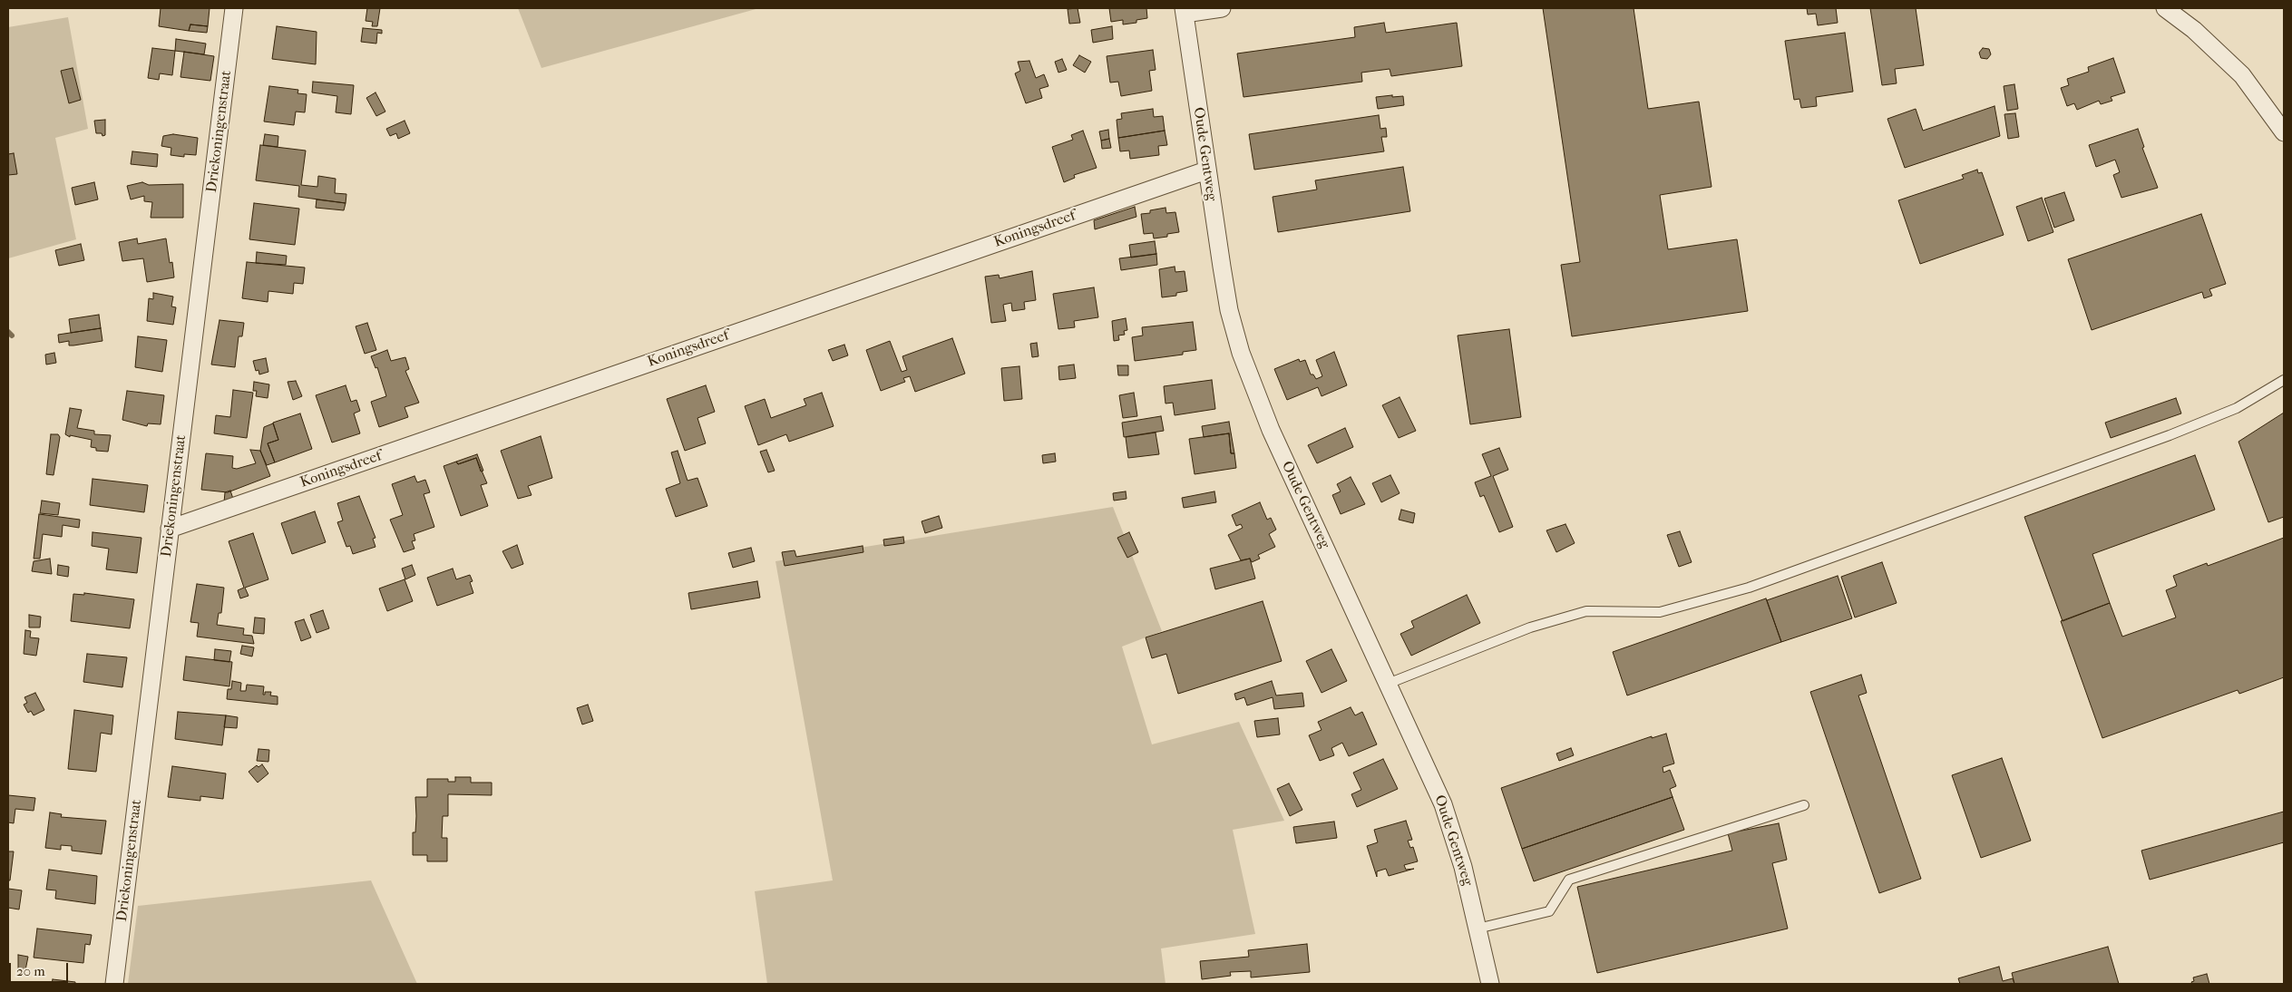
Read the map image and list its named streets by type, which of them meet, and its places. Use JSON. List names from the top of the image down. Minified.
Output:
{"streets":{"street":["Driekoningenstraat","Oude Gentweg","Koningsdreef"]},"crossings":[["Driekoningenstraat","Koningsdreef"],["Oude Gentweg","Koningsdreef"]],"scale_bar":"20 m"}
